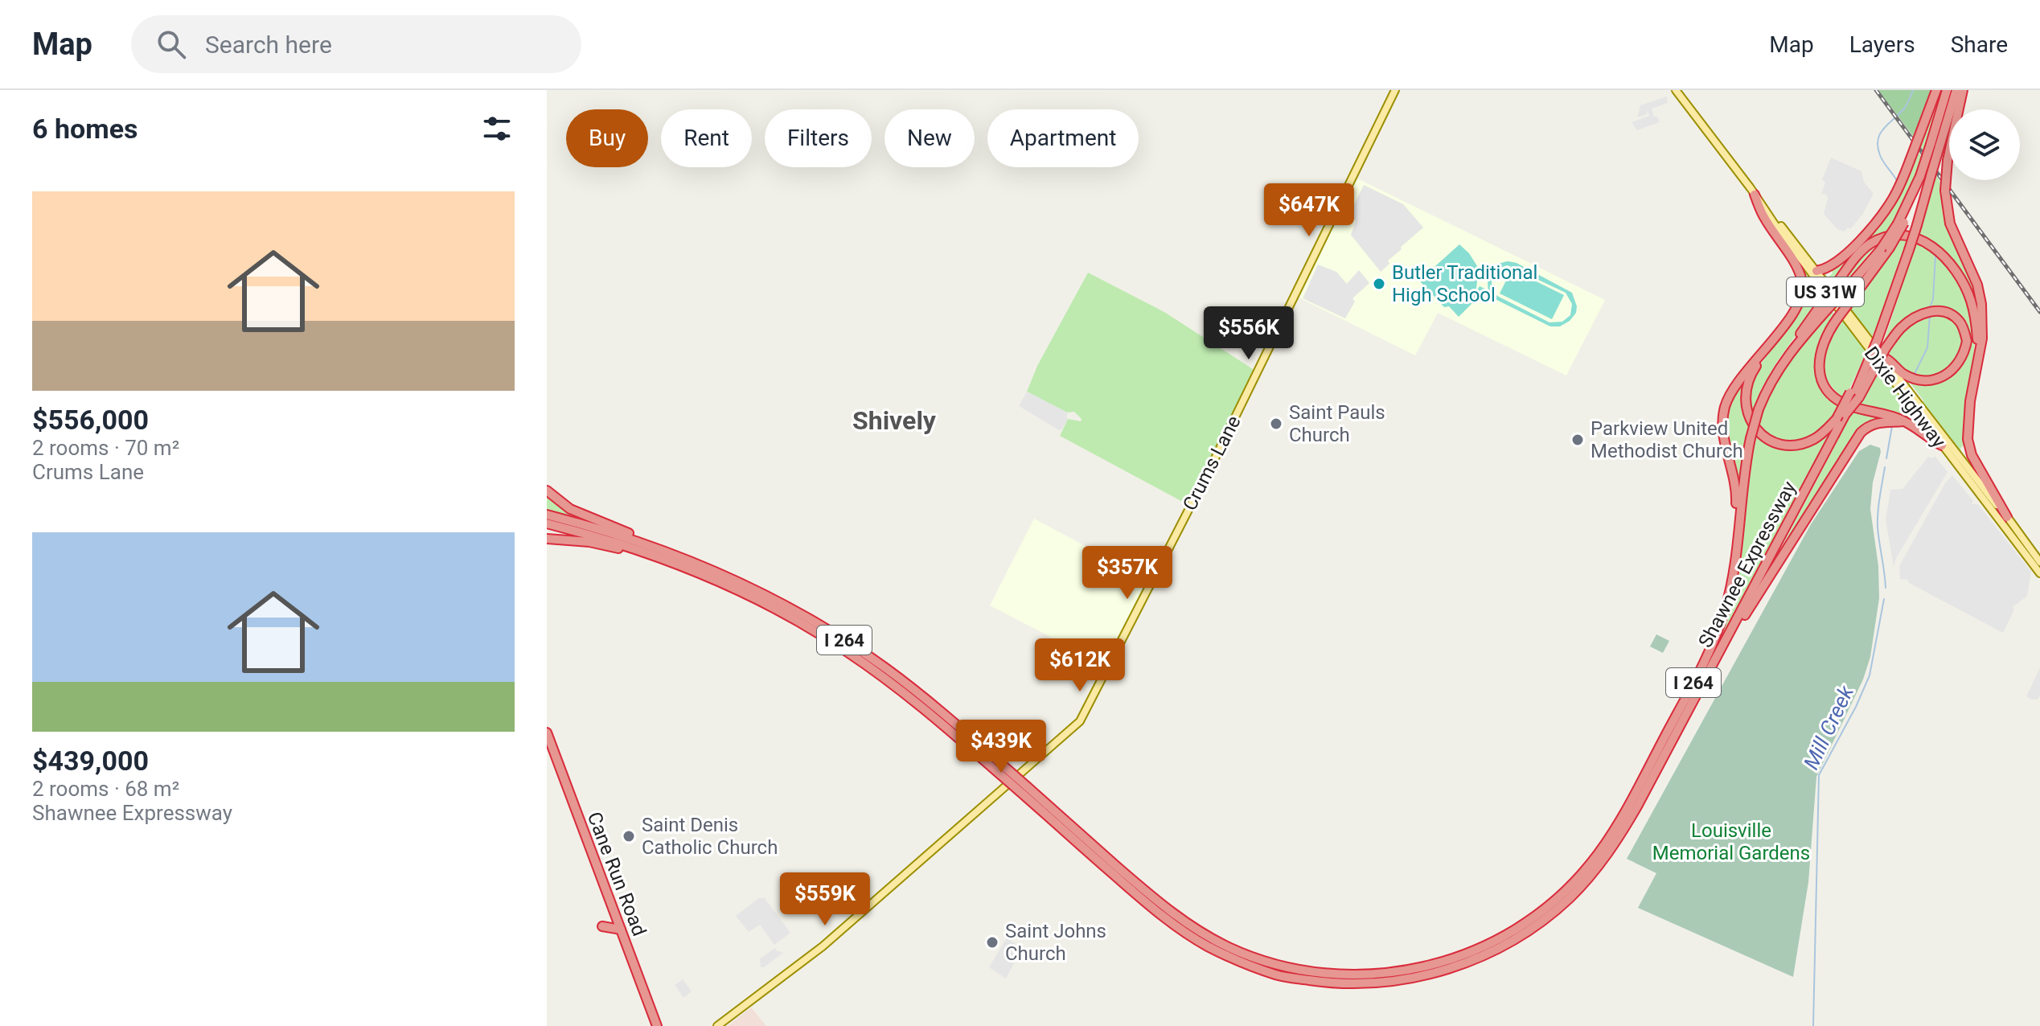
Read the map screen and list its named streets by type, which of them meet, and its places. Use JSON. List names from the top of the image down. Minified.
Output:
{"streets":{"highway":["Shawnee Expressway","I 264","Cane Run Road"],"main road":["US 31W","Dixie Highway","Crums Lane"]},"districts":["Shively"],"water":["Mill Creek"],"parks":["Louisville Memorial Gardens"],"places":["Butler Traditional High School","Saint Pauls Church","Parkview United Methodist Church","Saint Denis Catholic Church","Saint Johns Church"],"page":{"header":"Map","search":"Search here","nav":["Map","Layers","Share"],"heading":"6 homes","chip":["Buy","Rent","Filters","New","Apartment"],"list":[{"name":"$556,000","note":"2 rooms · 70 m² · Crums Lane"},{"name":"$439,000","note":"2 rooms · 68 m² · Shawnee Expressway"}],"price":["$647K","$556K","$357K","$612K","$439K","$559K"]}}
